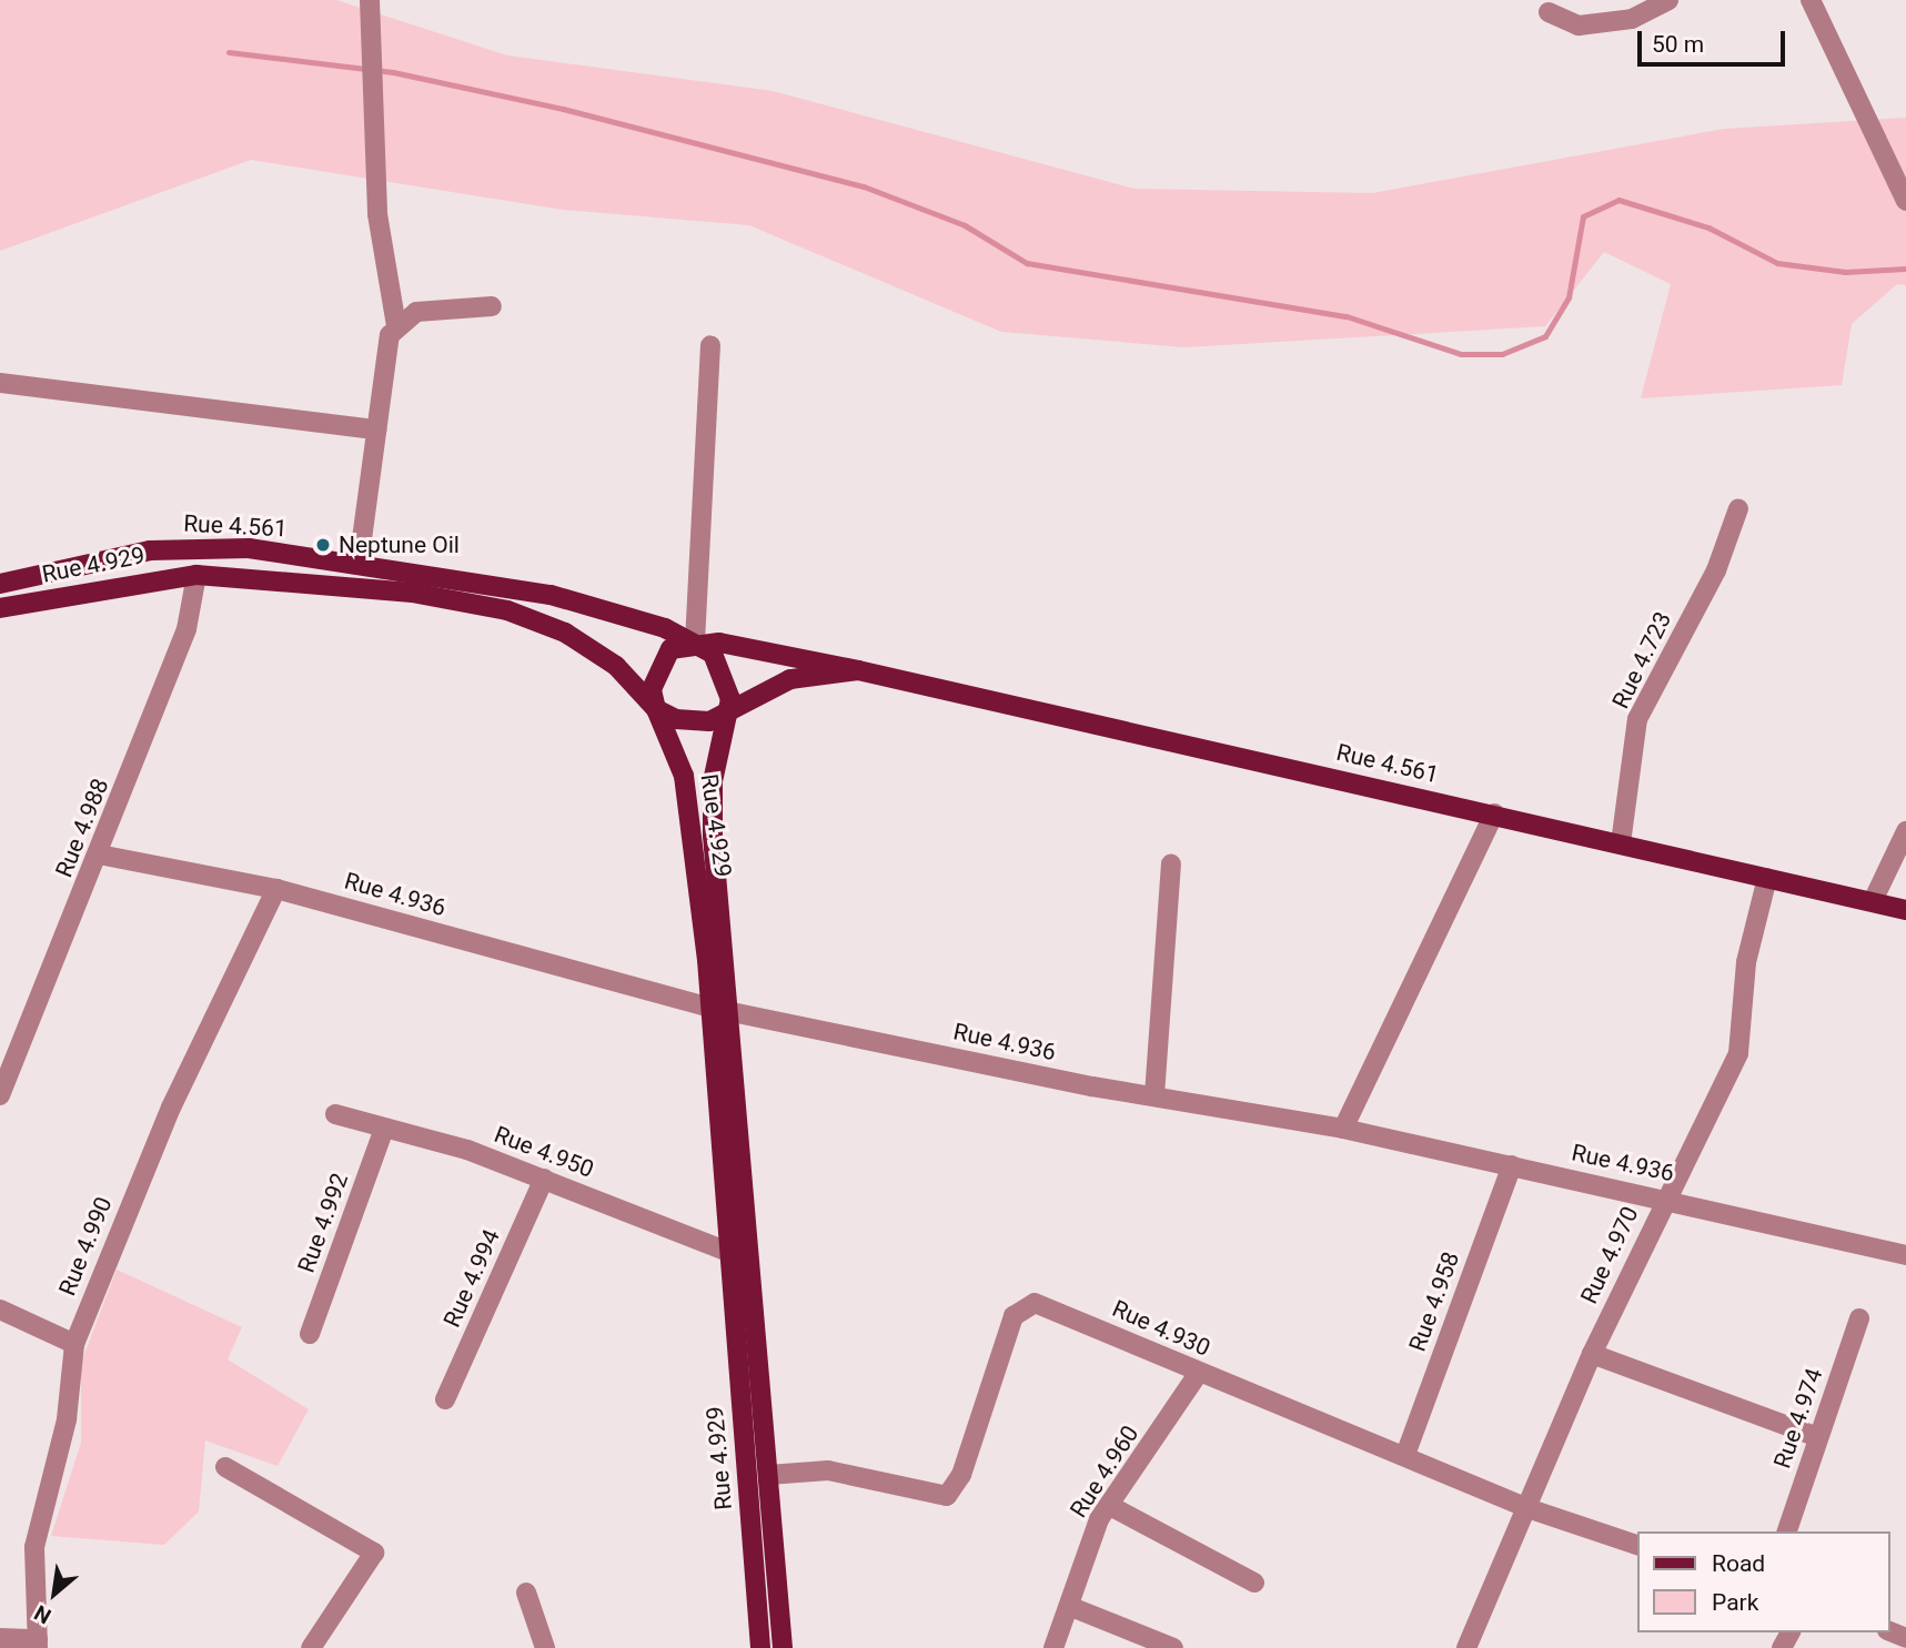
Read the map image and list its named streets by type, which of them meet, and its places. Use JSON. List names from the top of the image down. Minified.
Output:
{"streets":{"main road":["Rue 4.561","Rue 4.929"],"street":["Rue 4.723","Rue 4.988","Rue 4.936","Rue 4.950","Rue 4.992","Rue 4.990","Rue 4.970","Rue 4.994","Rue 4.958","Rue 4.930","Rue 4.974","Rue 4.960"]},"crossings":[["Rue 4.561","Rue 4.929"],["Rue 4.561","Rue 4.723"],["Rue 4.561","Rue 4.970"],["Rue 4.929","Rue 4.988"],["Rue 4.929","Rue 4.936"],["Rue 4.929","Rue 4.950"],["Rue 4.929","Rue 4.930"],["Rue 4.988","Rue 4.936"],["Rue 4.936","Rue 4.990"],["Rue 4.936","Rue 4.970"],["Rue 4.936","Rue 4.958"],["Rue 4.950","Rue 4.992"],["Rue 4.950","Rue 4.994"],["Rue 4.970","Rue 4.930"],["Rue 4.958","Rue 4.930"],["Rue 4.930","Rue 4.960"]],"places":["Neptune Oil"],"legend":["Road","Park"],"scale_bar":"50 m","north":"bottom left"}
